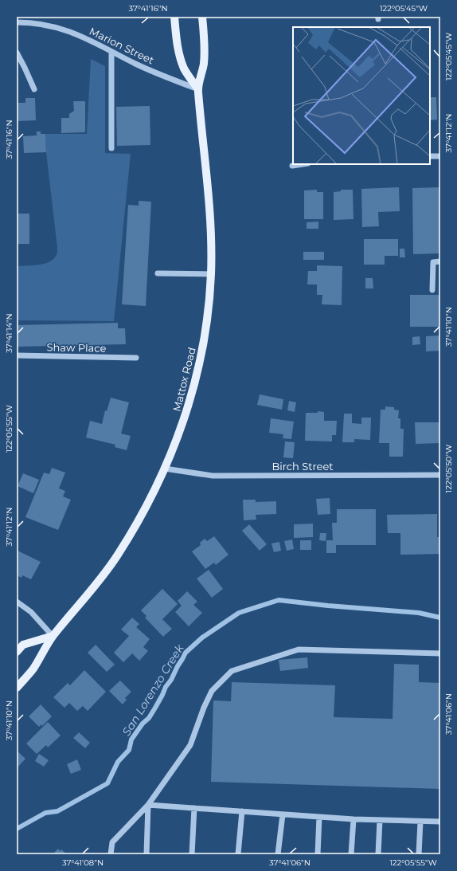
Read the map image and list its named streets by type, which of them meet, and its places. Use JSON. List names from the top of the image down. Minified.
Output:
{"streets":{"main road":["Mattox Road"],"street":["Marion Street","Shaw Place","Birch Street"]},"crossings":[["Marion Street","Mattox Road"],["Mattox Road","Birch Street"]],"water":["San Lorenzo Creek"],"coordinates":["37°41'16\"N","122°05'45\"W","37°41'12\"N","37°41'10\"N","37°41'14\"N","122°05'55\"W","122°05'50\"W","37°41'06\"N","37°41'08\"N"]}
